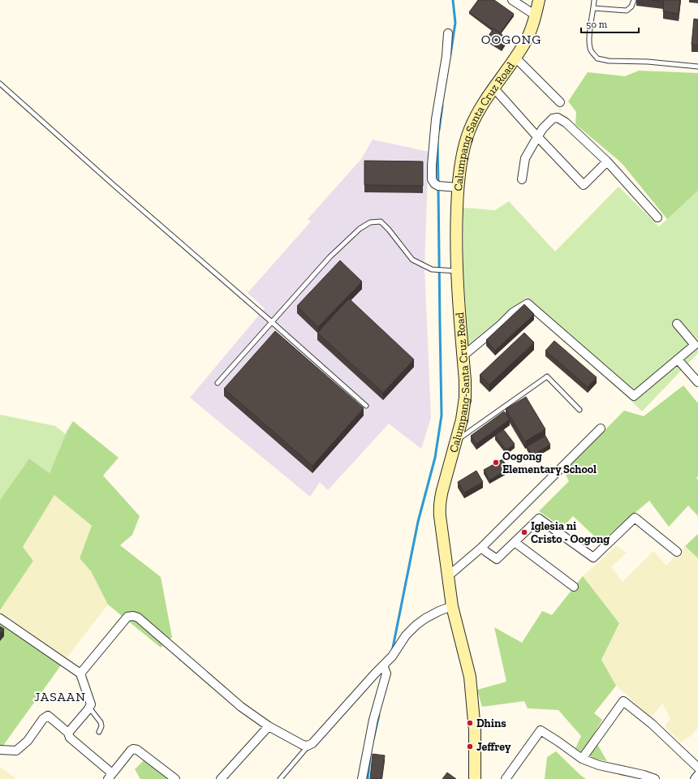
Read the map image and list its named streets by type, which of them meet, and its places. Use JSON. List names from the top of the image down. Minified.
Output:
{"streets":{"main road":["Calumpang-Santa Cruz Road"]},"districts":["OOGONG","JASAAN"],"places":["Oogong Elementary School","Iglesia ni Cristo - Oogong","Dhins","Jeffrey"],"scale_bar":"50 m"}
